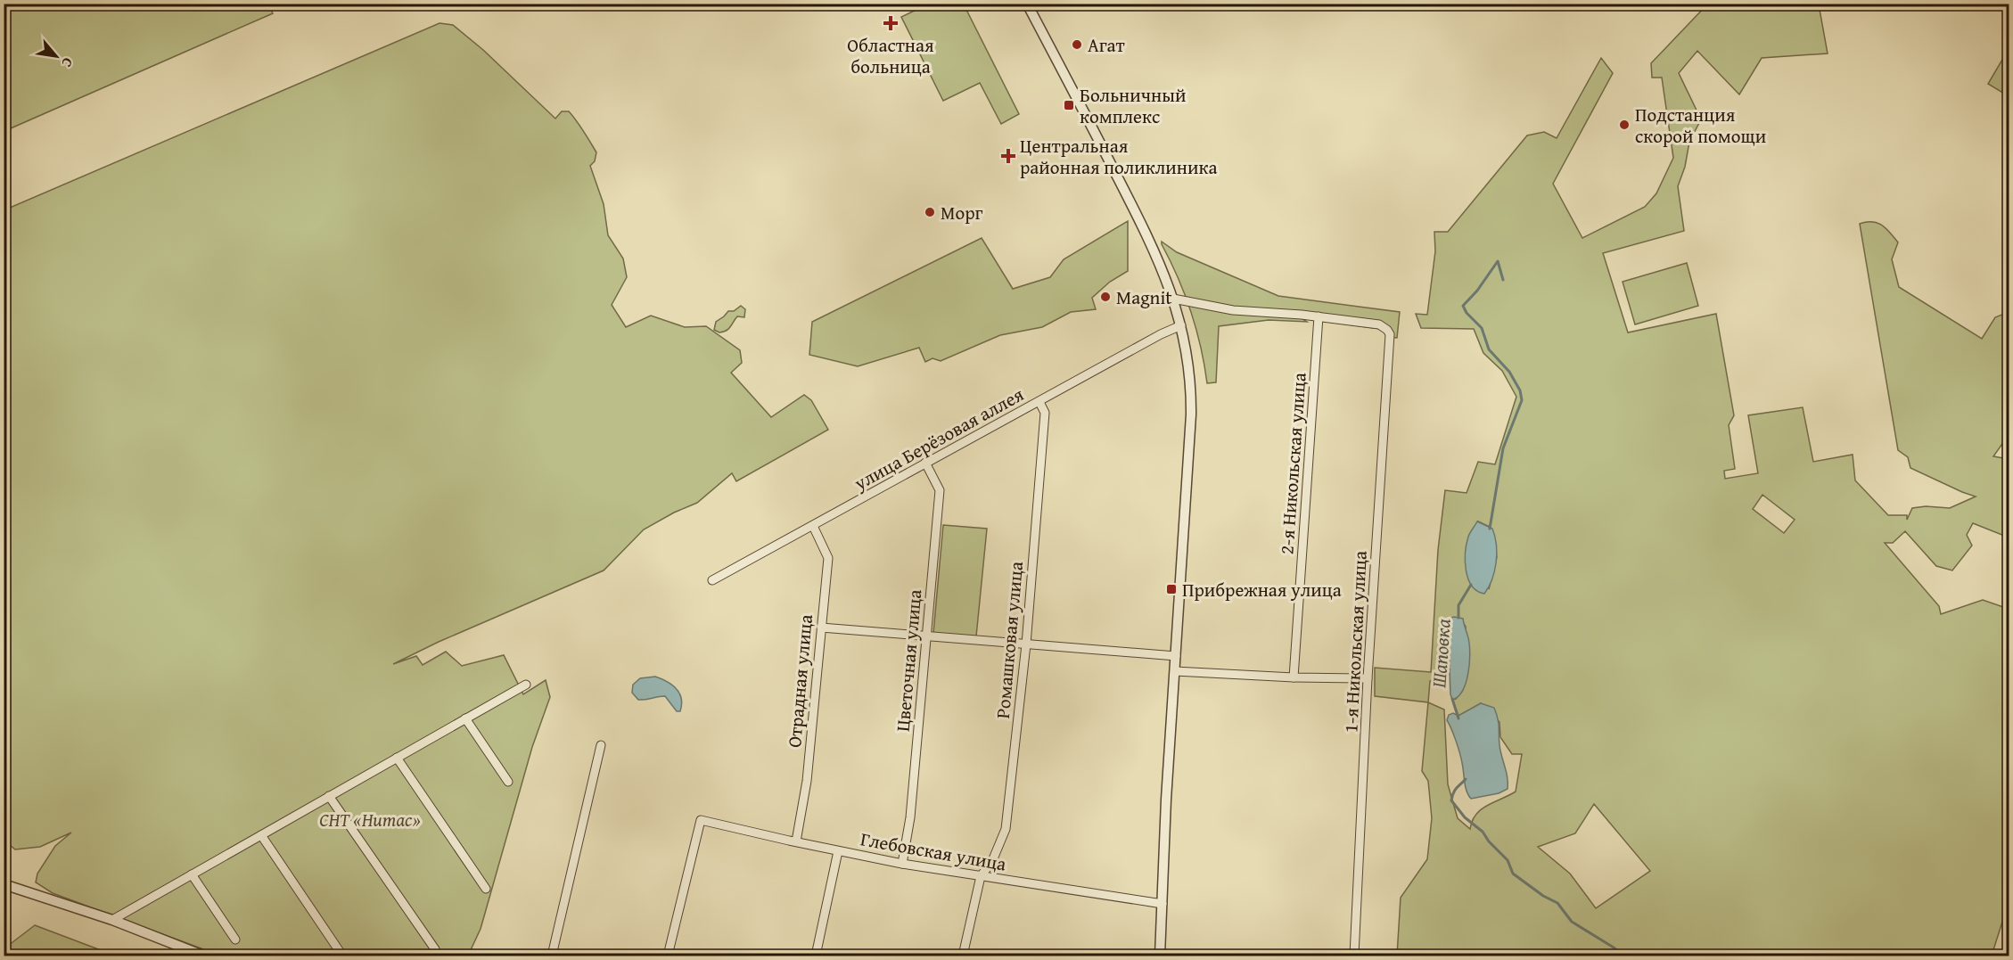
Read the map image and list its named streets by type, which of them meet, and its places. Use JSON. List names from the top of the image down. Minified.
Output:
{"streets":{"street":["улица Берёзовая аллея","2-я Никольская улица","Ромашковая улица","1-я Никольская улица","Цветочная улица","Отрадная улица","Глебовская улица"]},"crossings":[["улица Берёзовая аллея","Ромашковая улица"],["улица Берёзовая аллея","Цветочная улица"],["улица Берёзовая аллея","Отрадная улица"],["2-я Никольская улица","1-я Никольская улица"],["Ромашковая улица","Глебовская улица"],["Цветочная улица","Глебовская улица"],["Отрадная улица","Глебовская улица"]],"water":["Шаповка"],"parks":["СНТ «Нитас»"],"places":{"health":["Областная больница","Центральная районная поликлиника"],"other":["Агат","Подстанция скорой помощи","Морг","Magnit"],"transit":["Больничный комплекс","Прибрежная улица"]},"north":"bottom right"}
